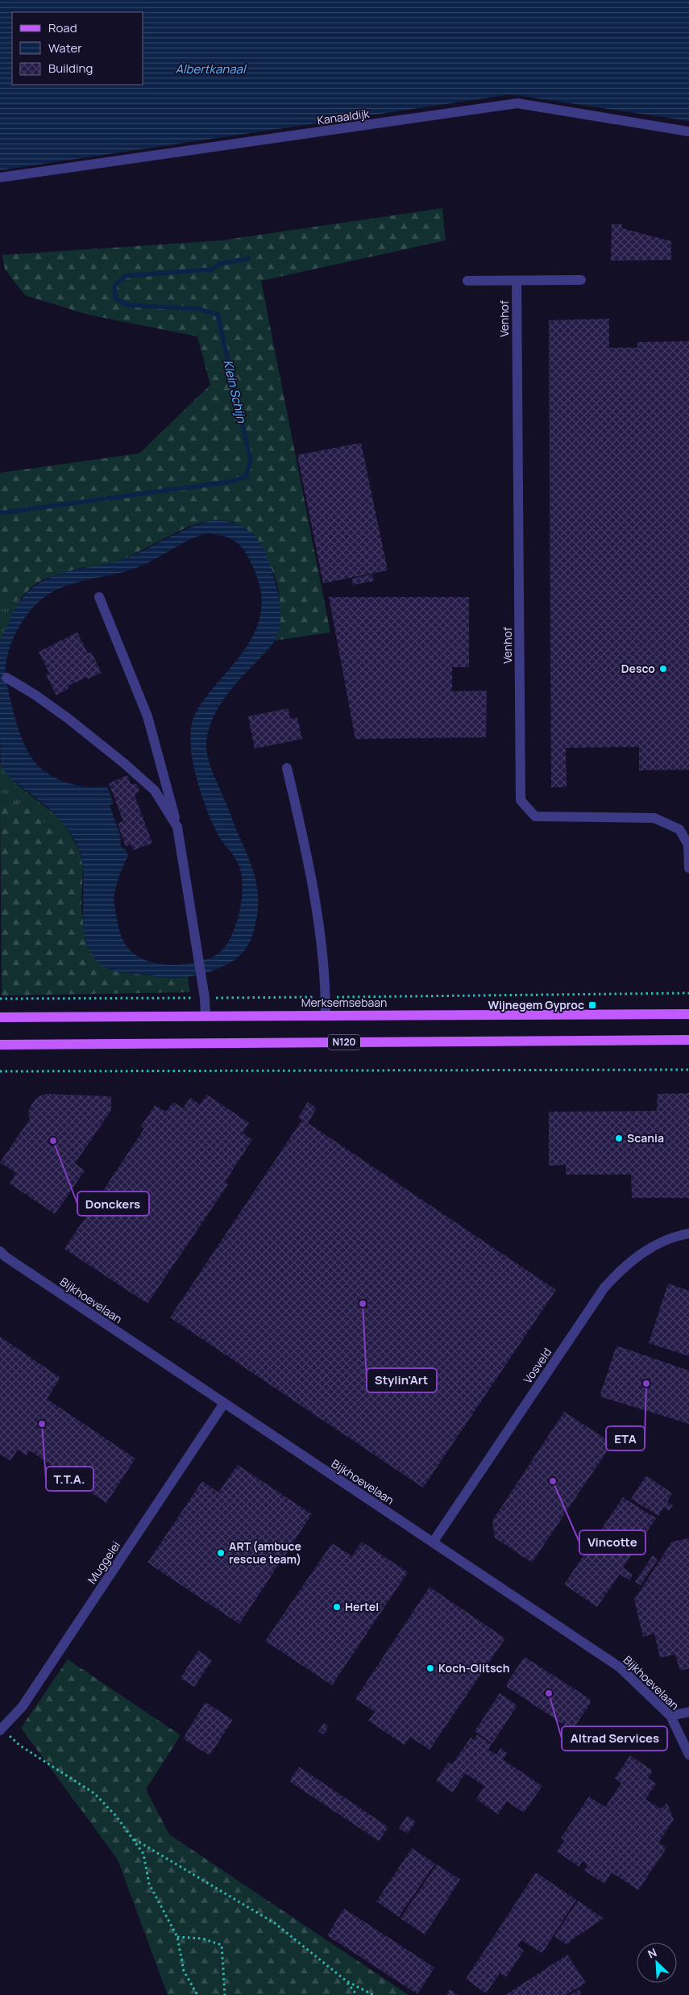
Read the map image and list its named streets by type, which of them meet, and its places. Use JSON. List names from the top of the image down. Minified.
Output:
{"streets":{"main road":["Merksemsebaan","N120"],"street":["Kanaaldijk","Venhof","Bijkhoevelaan","Vosveld","Muggelei"]},"crossings":[["Bijkhoevelaan","Vosveld"],["Bijkhoevelaan","Muggelei"]],"water":["Albertkanaal","Klein Schijn"],"places":{"other":["Desco","Scania","Donckers","Stylin'Art","ETA","T.T.A.","Vincotte","ART (ambuce rescue team)","Hertel","Koch-Glitsch","Altrad Services"],"transit":["Wijnegem Gyproc"]},"legend":["Road","Water","Building"],"north":"top left"}
